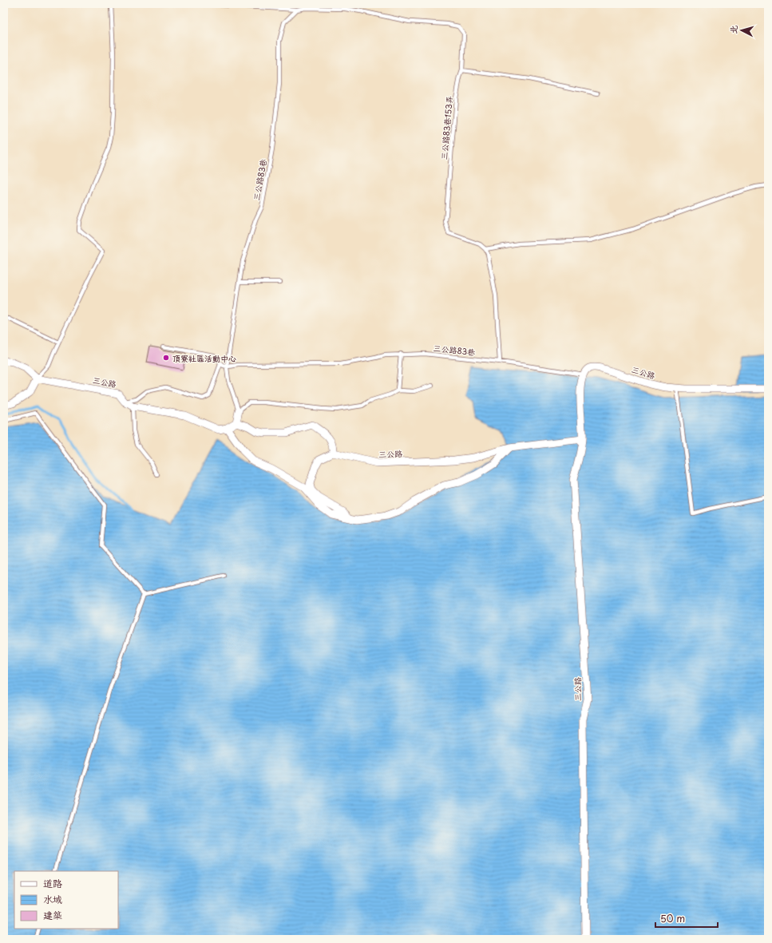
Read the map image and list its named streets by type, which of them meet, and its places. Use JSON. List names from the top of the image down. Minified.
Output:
{"streets":{"street":["三公路"],"lane":["三公路83巷153弄","三公路83巷"]},"crossings":[["三公路83巷","三公路"]],"places":["頂寮社區活動中心"],"legend":["道路","水域","建築"],"scale_bar":"50 m","north":"left"}
